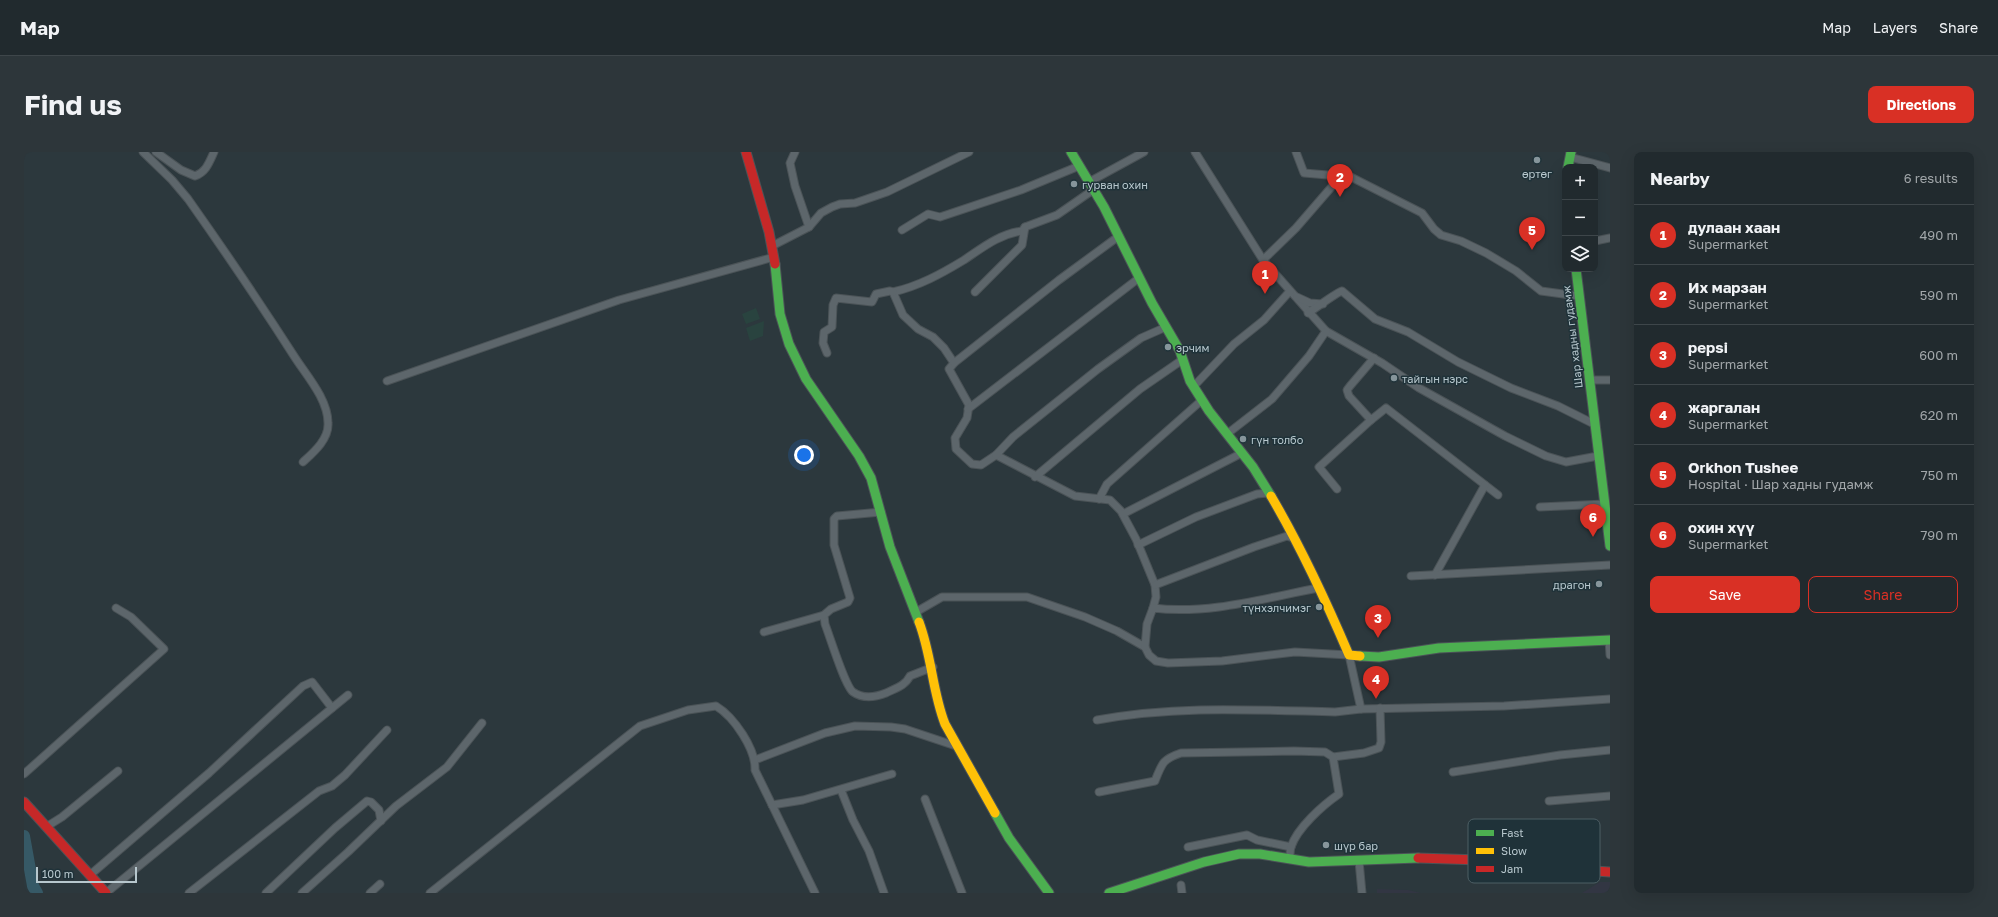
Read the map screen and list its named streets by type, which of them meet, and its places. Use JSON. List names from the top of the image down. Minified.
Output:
{"streets":{"street":["Шар хадны гудамж"]},"places":["өртөг","гурван охин","эрчим","тайгын нэрс","гүн толбо","драгон","түнхэлчимэг","шүр бар"],"legend":["Fast","Slow","Jam"],"scale_bar":"100 m","page":{"header":"Map","nav":["Map","Layers","Share"],"buttons":["Directions",["Save","Share"]],"title":"Find us","heading":["Nearby","6 results"],"map_buttons":["+","−"],"pins":["2","5","1","6","3","4"],"list":[{"mark":"1","name":"дулаан хаан","note":"Supermarket","value":"490 m"},{"mark":"2","name":"Их марзан","note":"Supermarket","value":"590 m"},{"mark":"3","name":"pepsi","note":"Supermarket","value":"600 m"},{"mark":"4","name":"жаргалан","note":"Supermarket","value":"620 m"},{"mark":"5","name":"Orkhon Tushee","note":"Hospital · Шар хадны гудамж","value":"750 m"},{"mark":"6","name":"охин хүү","note":"Supermarket","value":"790 m"}],"scale":"100 m"}}
